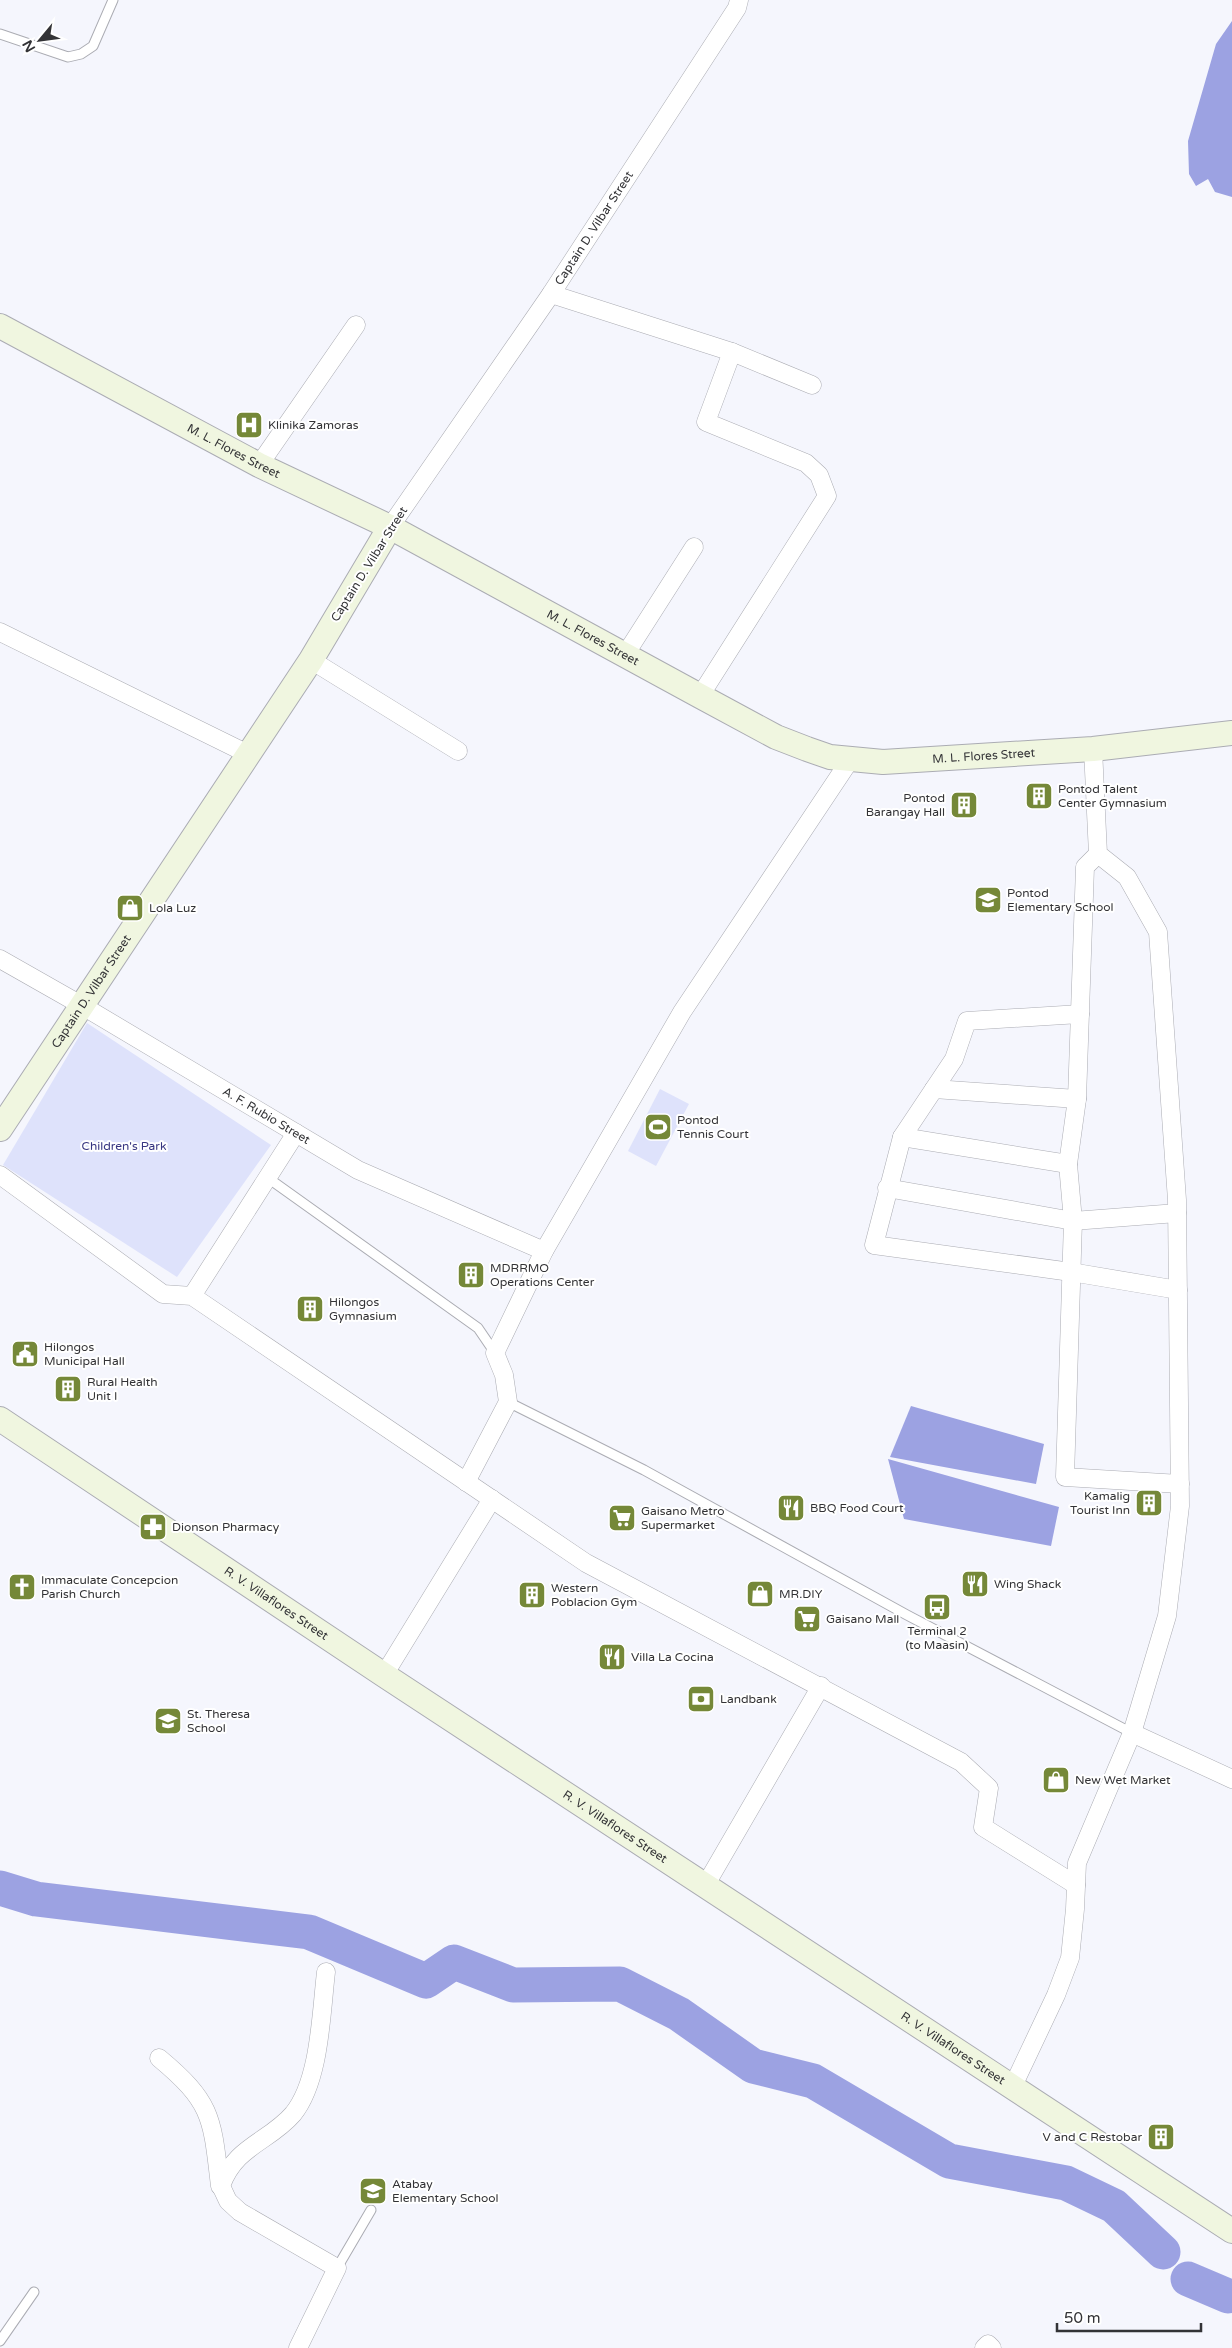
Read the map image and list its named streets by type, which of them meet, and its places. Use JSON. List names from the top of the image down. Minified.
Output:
{"streets":{"street":["Captain D. Vilbar Street","M. L. Flores Street","A. F. Rubio Street","R. V. Villaflores Street"]},"crossings":[["Captain D. Vilbar Street","M. L. Flores Street"],["Captain D. Vilbar Street","A. F. Rubio Street"]],"parks":["Children's Park"],"places":{"hospital":["Klinika Zamoras"],"building":["Pontod Talent Center Gymnasium","Pontod Barangay Hall","MDRRMO Operations Center","Hilongos Gymnasium","Rural Health Unit I","Kamalig Tourist Inn","Western Poblacion Gym","V and C Restobar"],"school or university":["Pontod Elementary School","St. Theresa School","Atabay Elementary School"],"shop":["Lola Luz","MR.DIY","New Wet Market"],"sports":["Pontod Tennis Court"],"public building":["Hilongos Municipal Hall"],"restaurant":["BBQ Food Court","Wing Shack","Villa La Cocina"],"supermarket":["Gaisano Metro Supermarket","Gaisano Mall"],"pharmacy":["Dionson Pharmacy"],"church":["Immaculate Concepcion Parish Church"],"bus stop":["Terminal 2 (to Maasin)"],"bank":["Landbank"]},"scale_bar":"50 m","north":"bottom left"}
